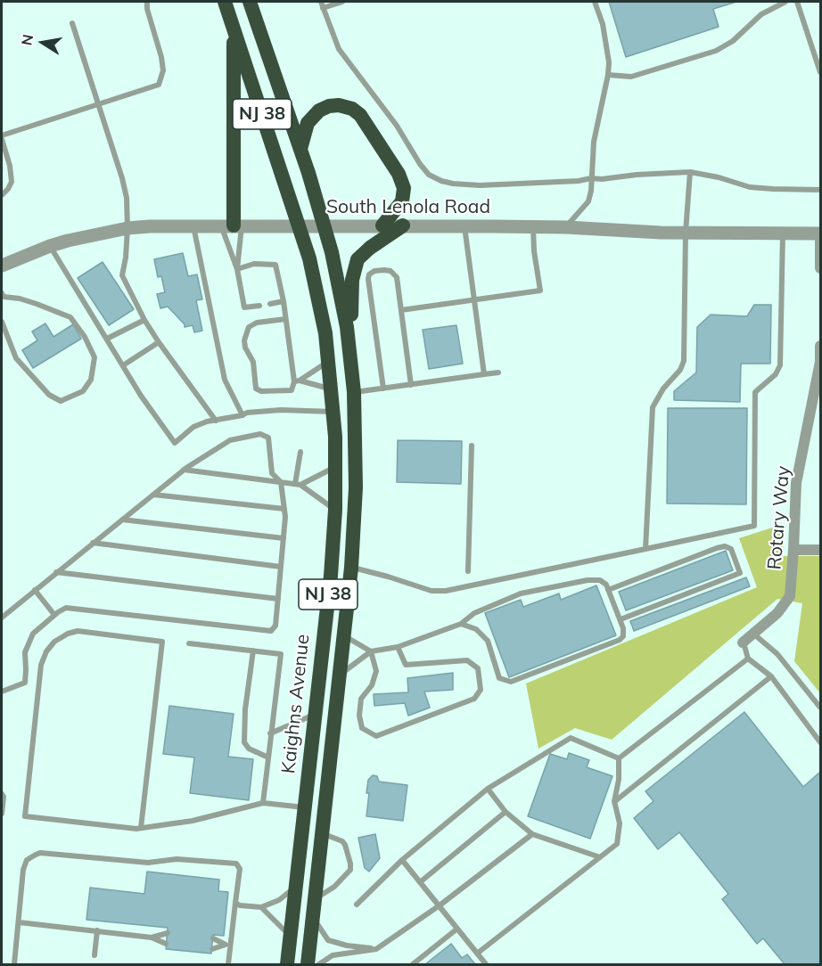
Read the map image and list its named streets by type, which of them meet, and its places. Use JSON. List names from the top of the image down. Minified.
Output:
{"streets":{"highway":["NJ 38","Kaighns Avenue"],"street":["South Lenola Road","Rotary Way"]},"crossings":[["NJ 38","South Lenola Road"],["NJ 38","Kaighns Avenue"],["South Lenola Road","Kaighns Avenue"]],"north":"left"}
